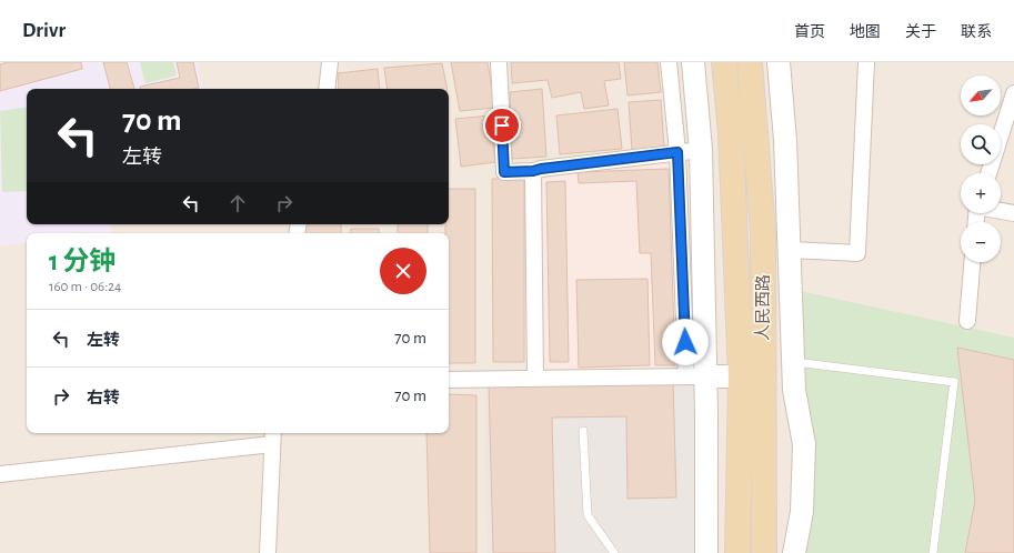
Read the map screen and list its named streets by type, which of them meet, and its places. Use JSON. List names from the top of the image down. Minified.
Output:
{"streets":{"main road":["人民西路"]},"north":"bottom left","page":{"header":"Drivr","nav":["首页","地图","关于","联系"],"map_buttons":["+","−"],"turn":["70 m","左转"],"heading":["1 分钟","160 m · 06:24"],"list":[{"name":"左转","value":"70 m"},{"name":"右转","value":"70 m"}]}}
